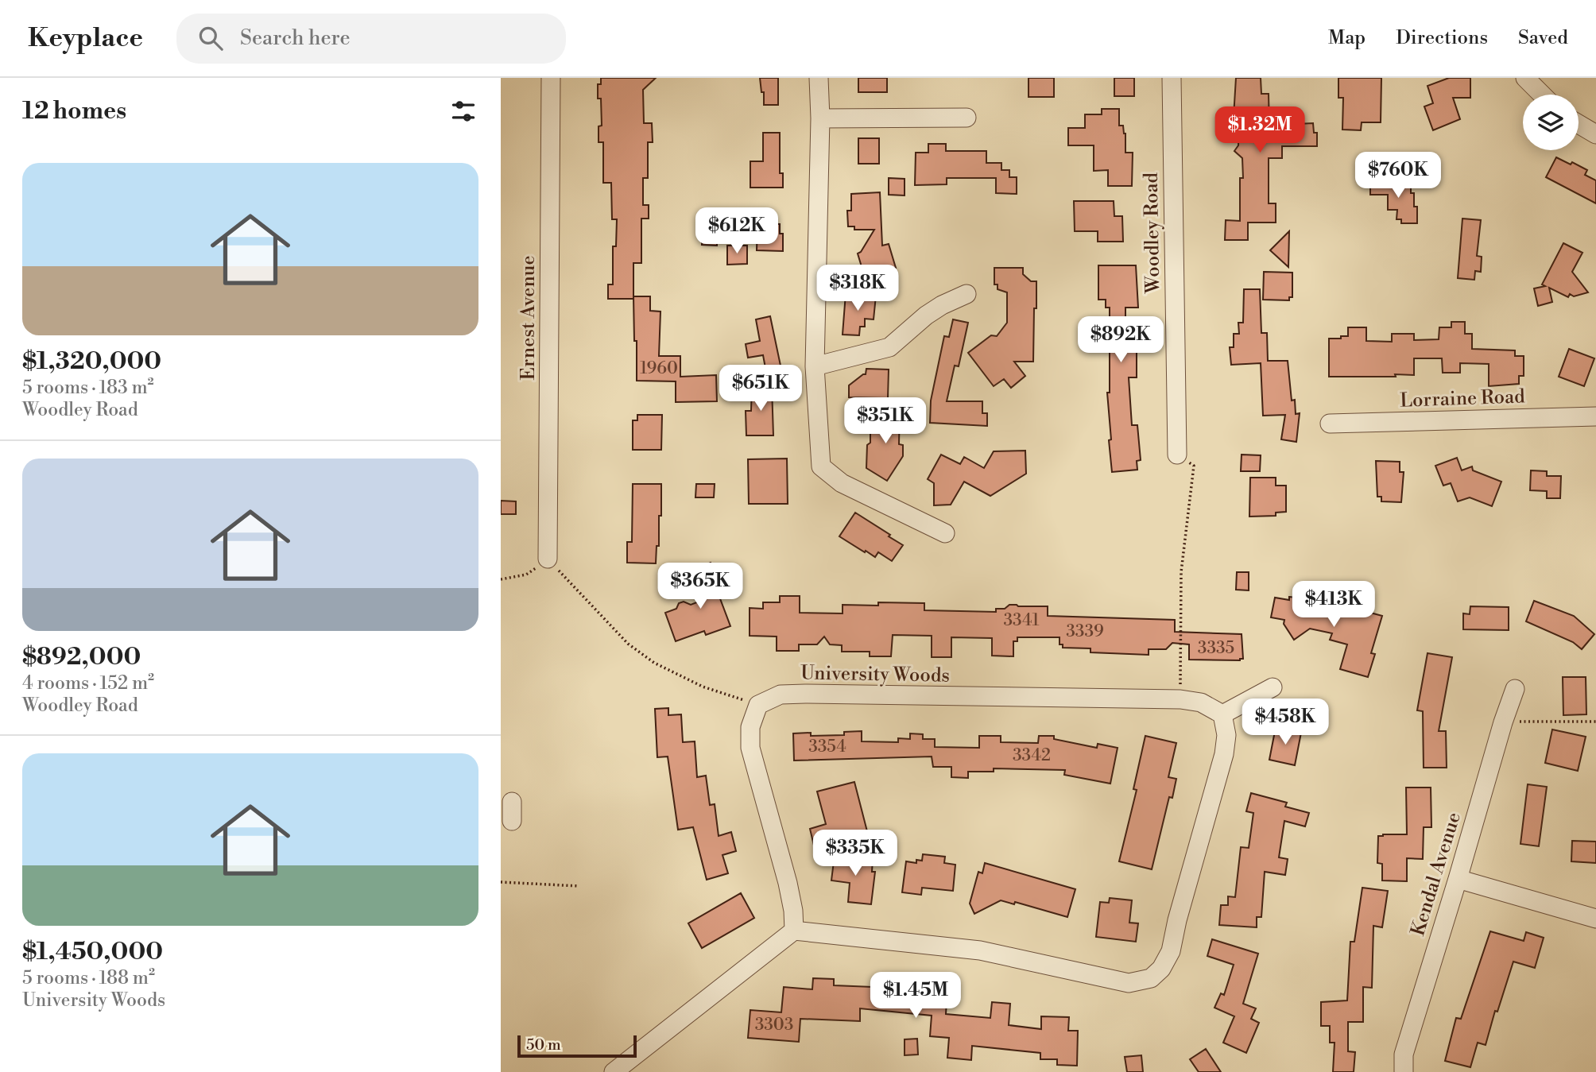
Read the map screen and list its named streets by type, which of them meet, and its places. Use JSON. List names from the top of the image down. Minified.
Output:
{"streets":{"street":["Woodley Road","Ernest Avenue","Lorraine Road","University Woods","Kendal Avenue"]},"house_numbers":["1960","3341","3339","3335","3354","3342","3303"],"scale_bar":"50 m","page":{"header":"Keyplace","search":"Search here","nav":["Map","Directions","Saved"],"heading":"12 homes","price":["$1.32M","$760K","$612K","$318K","$892K","$651K","$351K","$365K","$413K","$458K","$335K","$1.45M"],"list":[{"name":"$1,320,000","note":"5 rooms · 183 m² · Woodley Road"},{"name":"$892,000","note":"4 rooms · 152 m² · Woodley Road"},{"name":"$1,450,000","note":"5 rooms · 188 m² · University Woods"}],"scale":"50 m"}}
